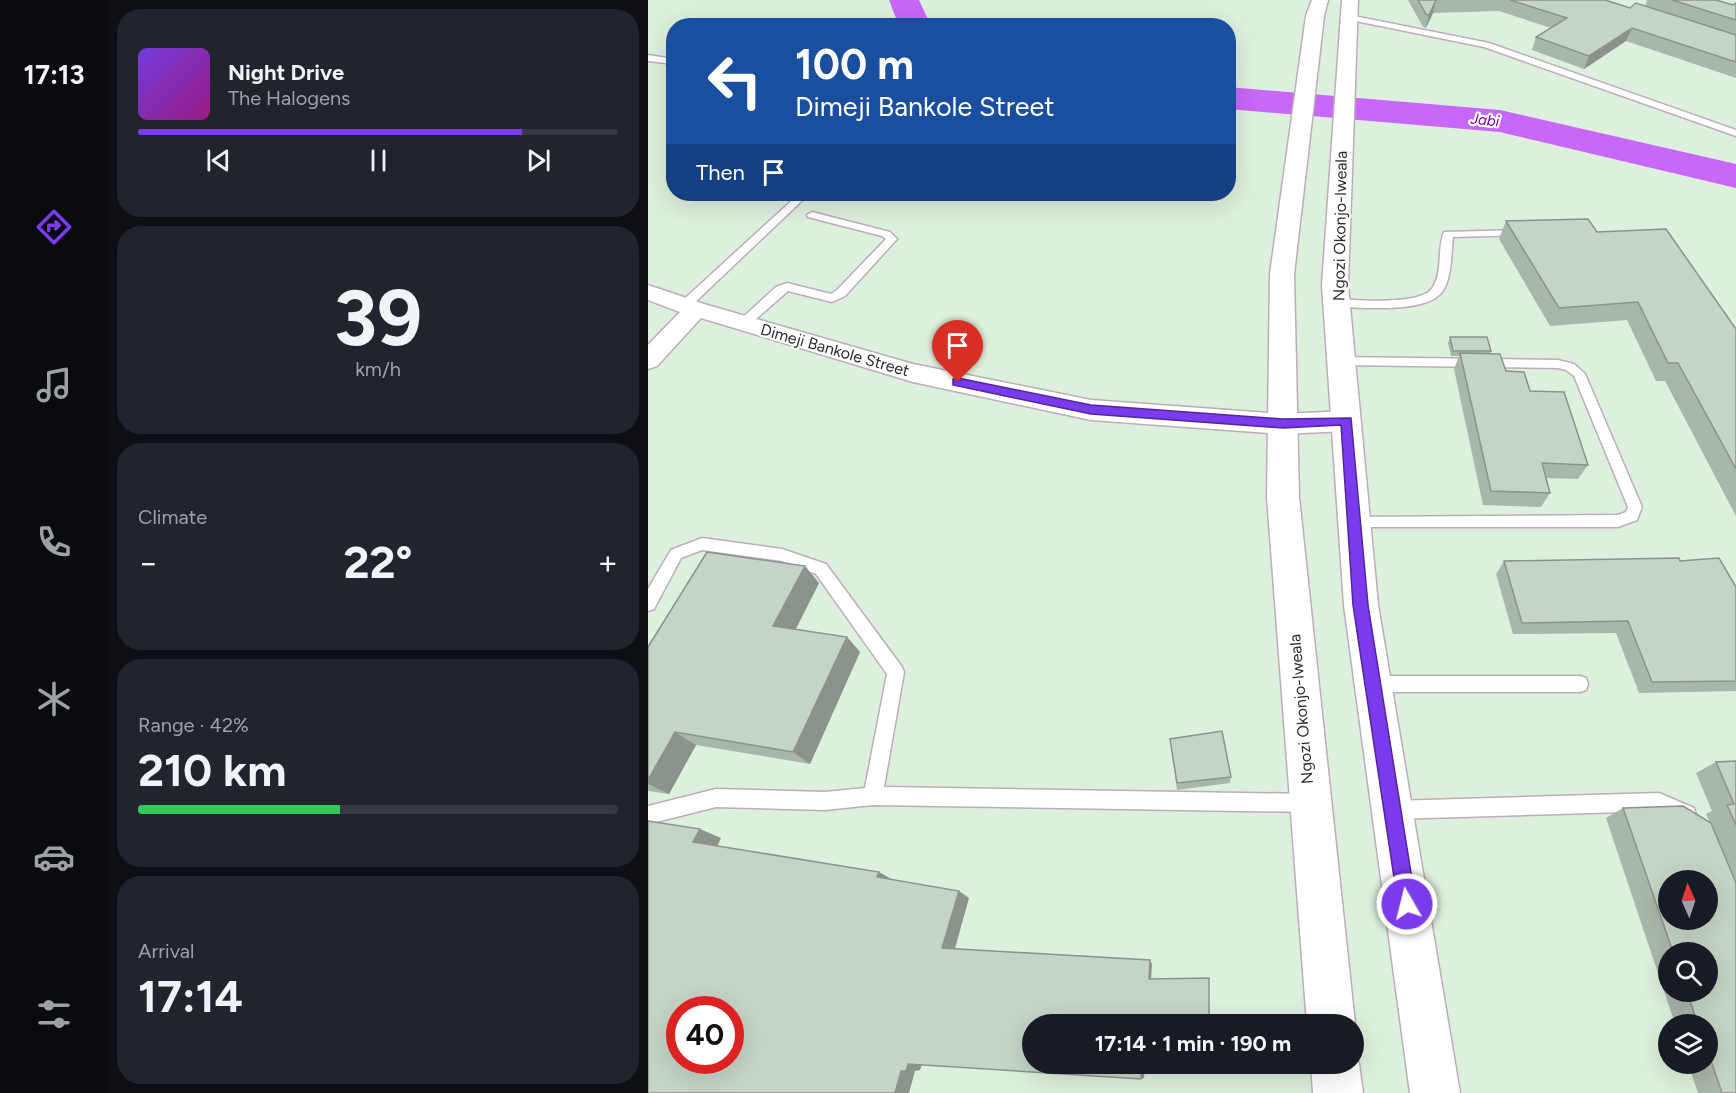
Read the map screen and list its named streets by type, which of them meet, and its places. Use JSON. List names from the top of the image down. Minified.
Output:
{"streets":{"street":["Ngozi Okonjo-Iweala","Dimeji Bankole Street"]},"crossings":[["Ngozi Okonjo-Iweala","Dimeji Bankole Street"]],"water":["Jabi"],"north":"top","page":{"tabs":"17:13","turn":["100 m","Dimeji Bankole Street"],"song":["Night Drive","The Halogens"],"then":"Then","tile":[["39","km/h"],"Climate",["Range · 42%","210 km"],["Arrival","17:14"]],"heat":["−","22°","+"],"limit":"40","trip":"17:14 · 1 min · 190 m"}}
